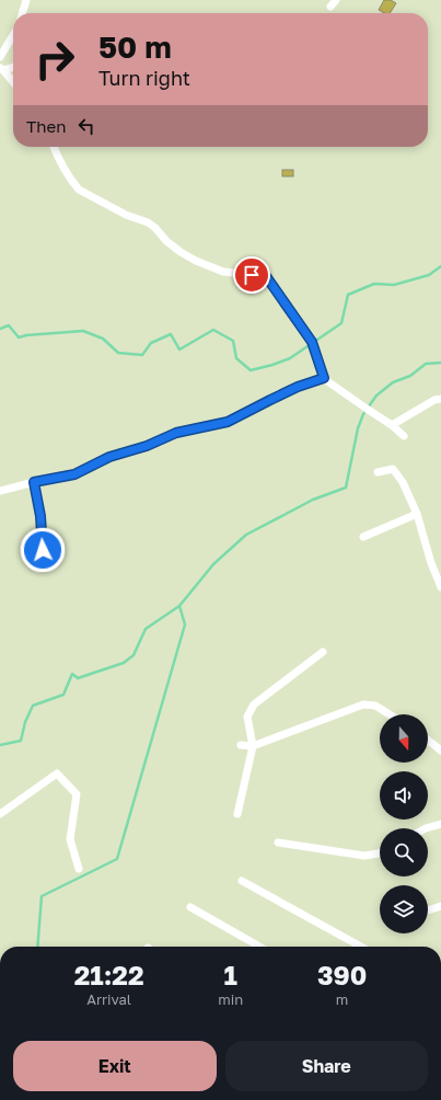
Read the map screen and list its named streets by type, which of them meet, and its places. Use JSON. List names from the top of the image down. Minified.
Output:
{"north":"bottom","page":{"turn":["50 m","Turn right"],"then":"Then","eta":["21:22","Arrival","1","min","390","m"],"buttons":["Exit","Share"]}}
